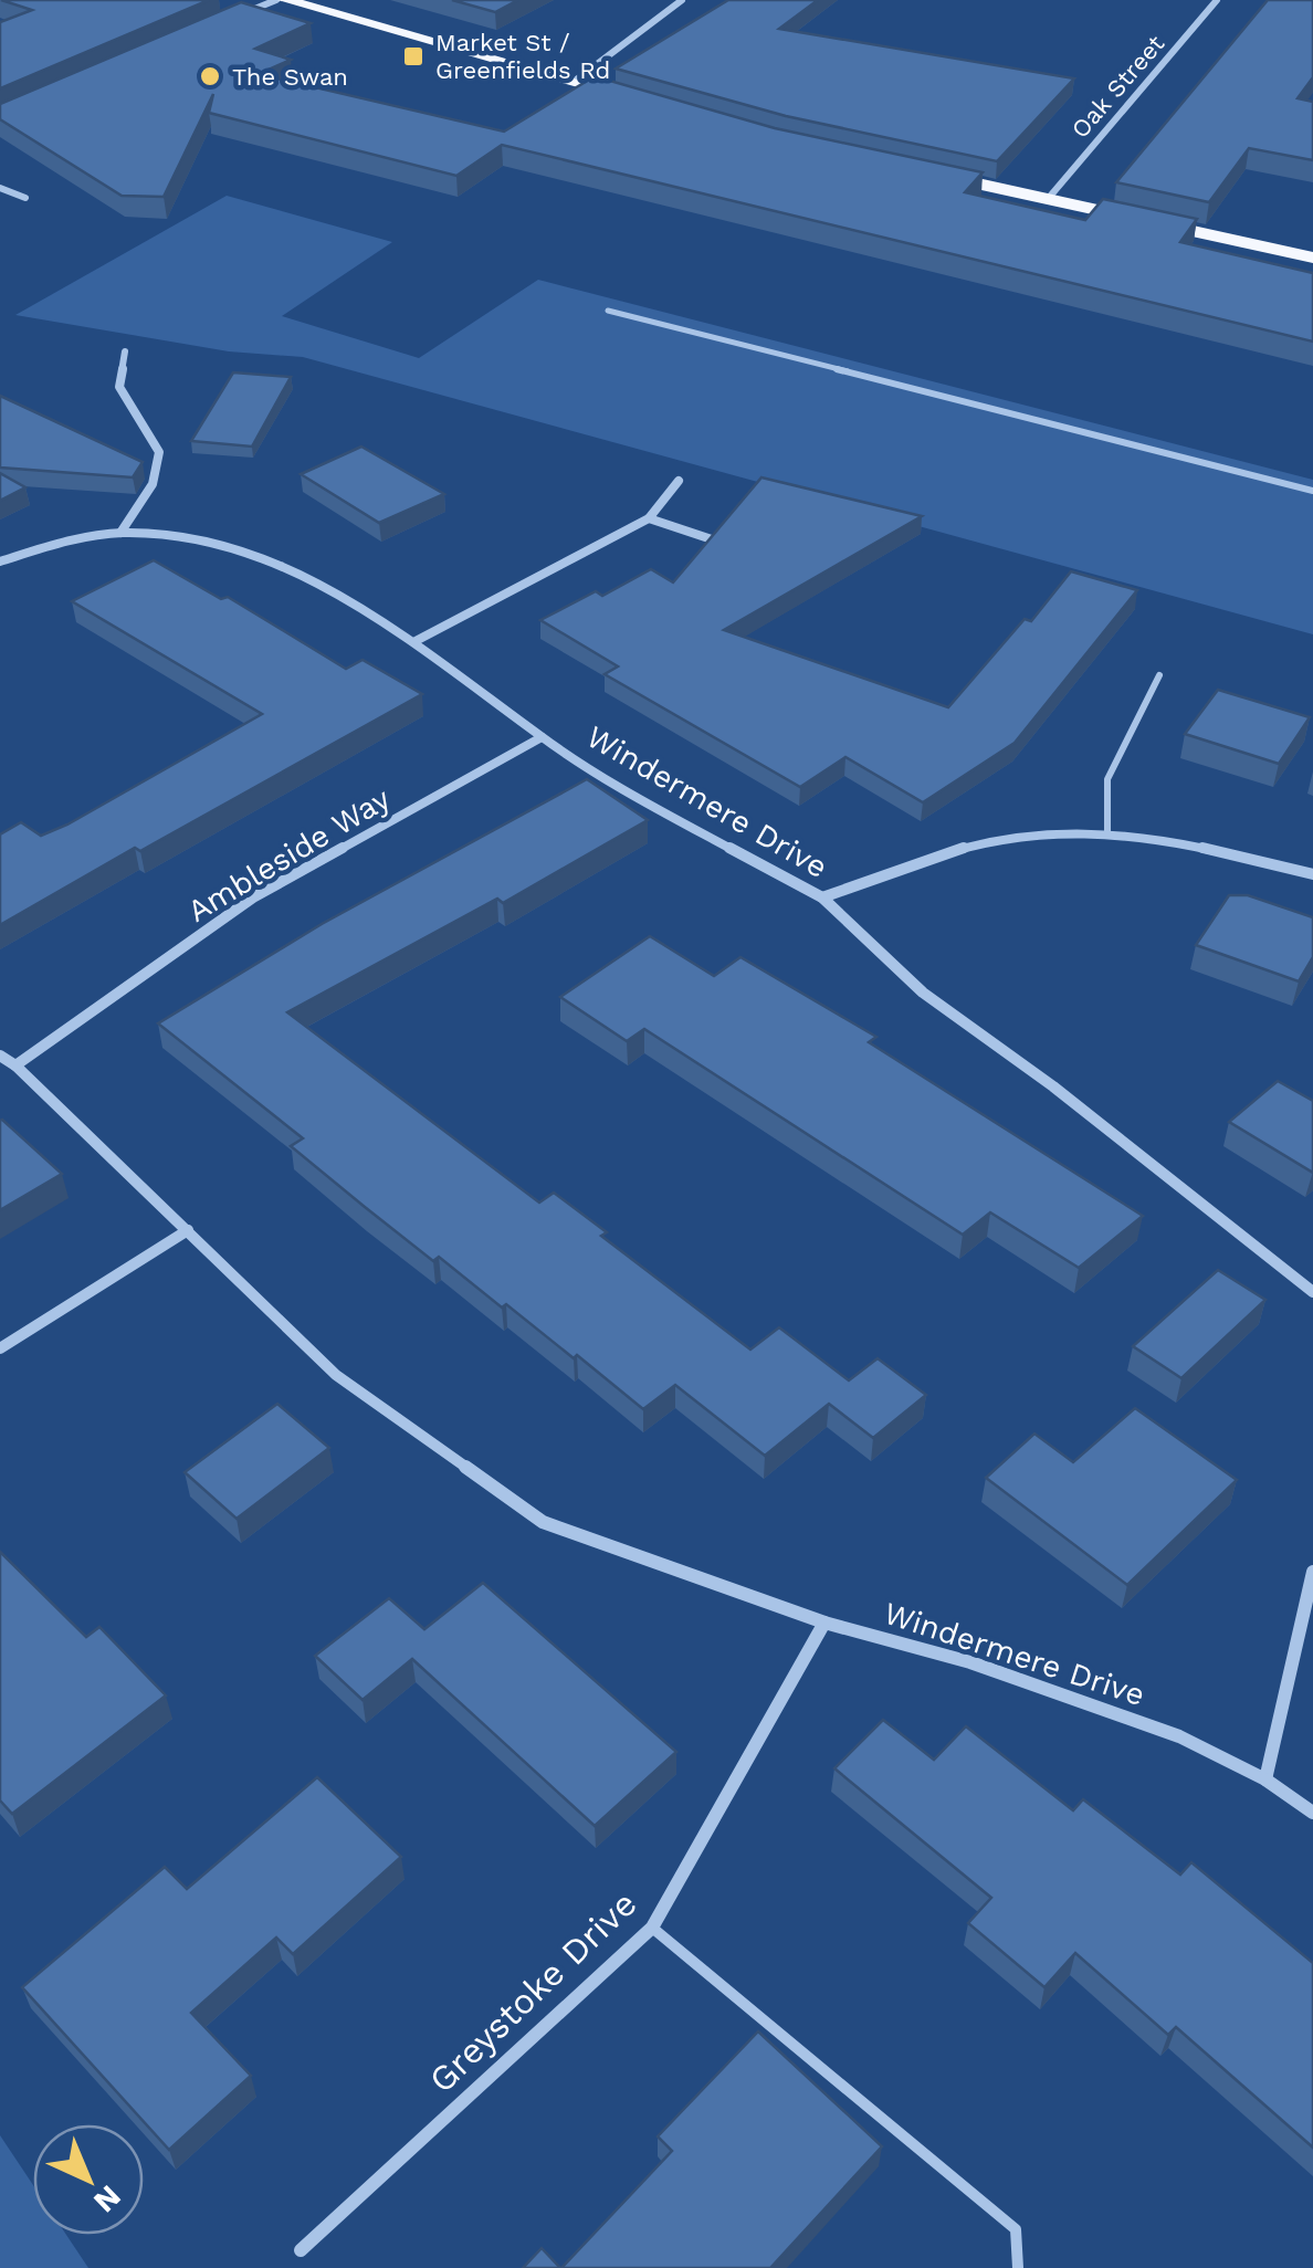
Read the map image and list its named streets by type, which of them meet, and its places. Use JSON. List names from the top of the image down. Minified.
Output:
{"streets":{"street":["Oak Street","Windermere Drive","Ambleside Way","Greystoke Drive"]},"crossings":[["Windermere Drive","Ambleside Way"],["Windermere Drive","Greystoke Drive"]],"places":{"transit":["Market St / Greenfields Rd"],"other":["The Swan"]},"north":"bottom right"}
